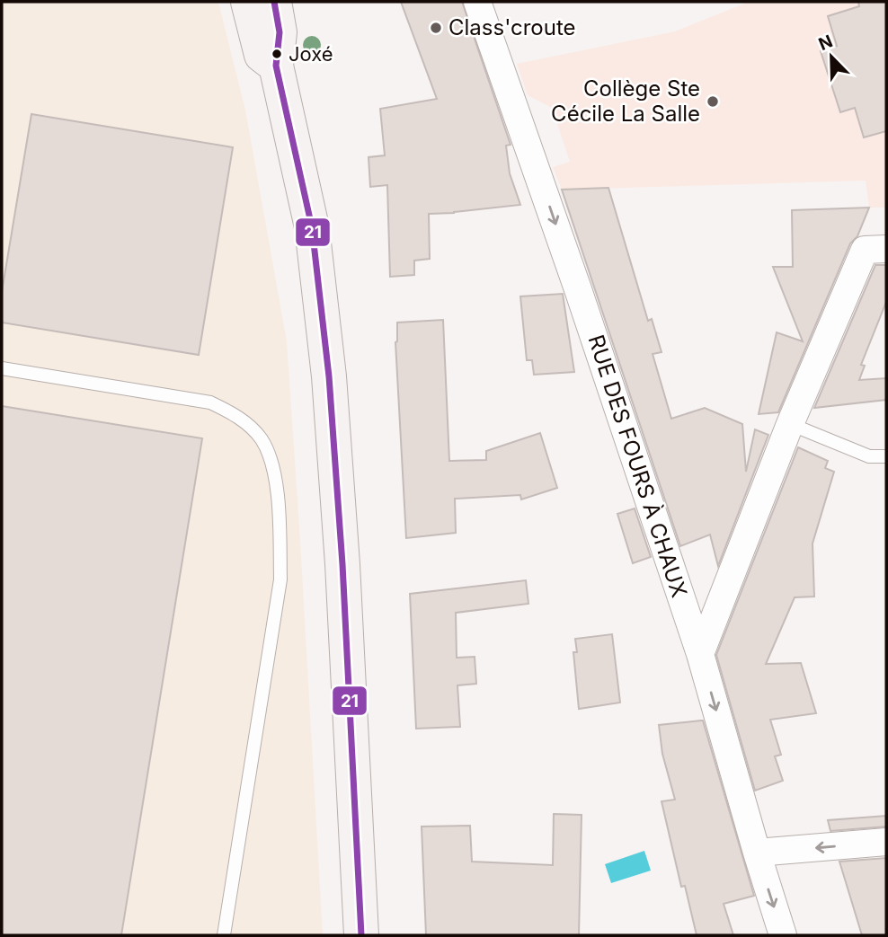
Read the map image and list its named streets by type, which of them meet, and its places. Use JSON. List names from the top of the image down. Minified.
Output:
{"streets":{"street":["RUE DES FOURS À CHAUX"]},"one_way":["RUE DES FOURS À CHAUX"],"places":["Class'croute","Joxé","Collège Ste Cécile La Salle"],"lines":["transit line 21"],"north":"top left"}
